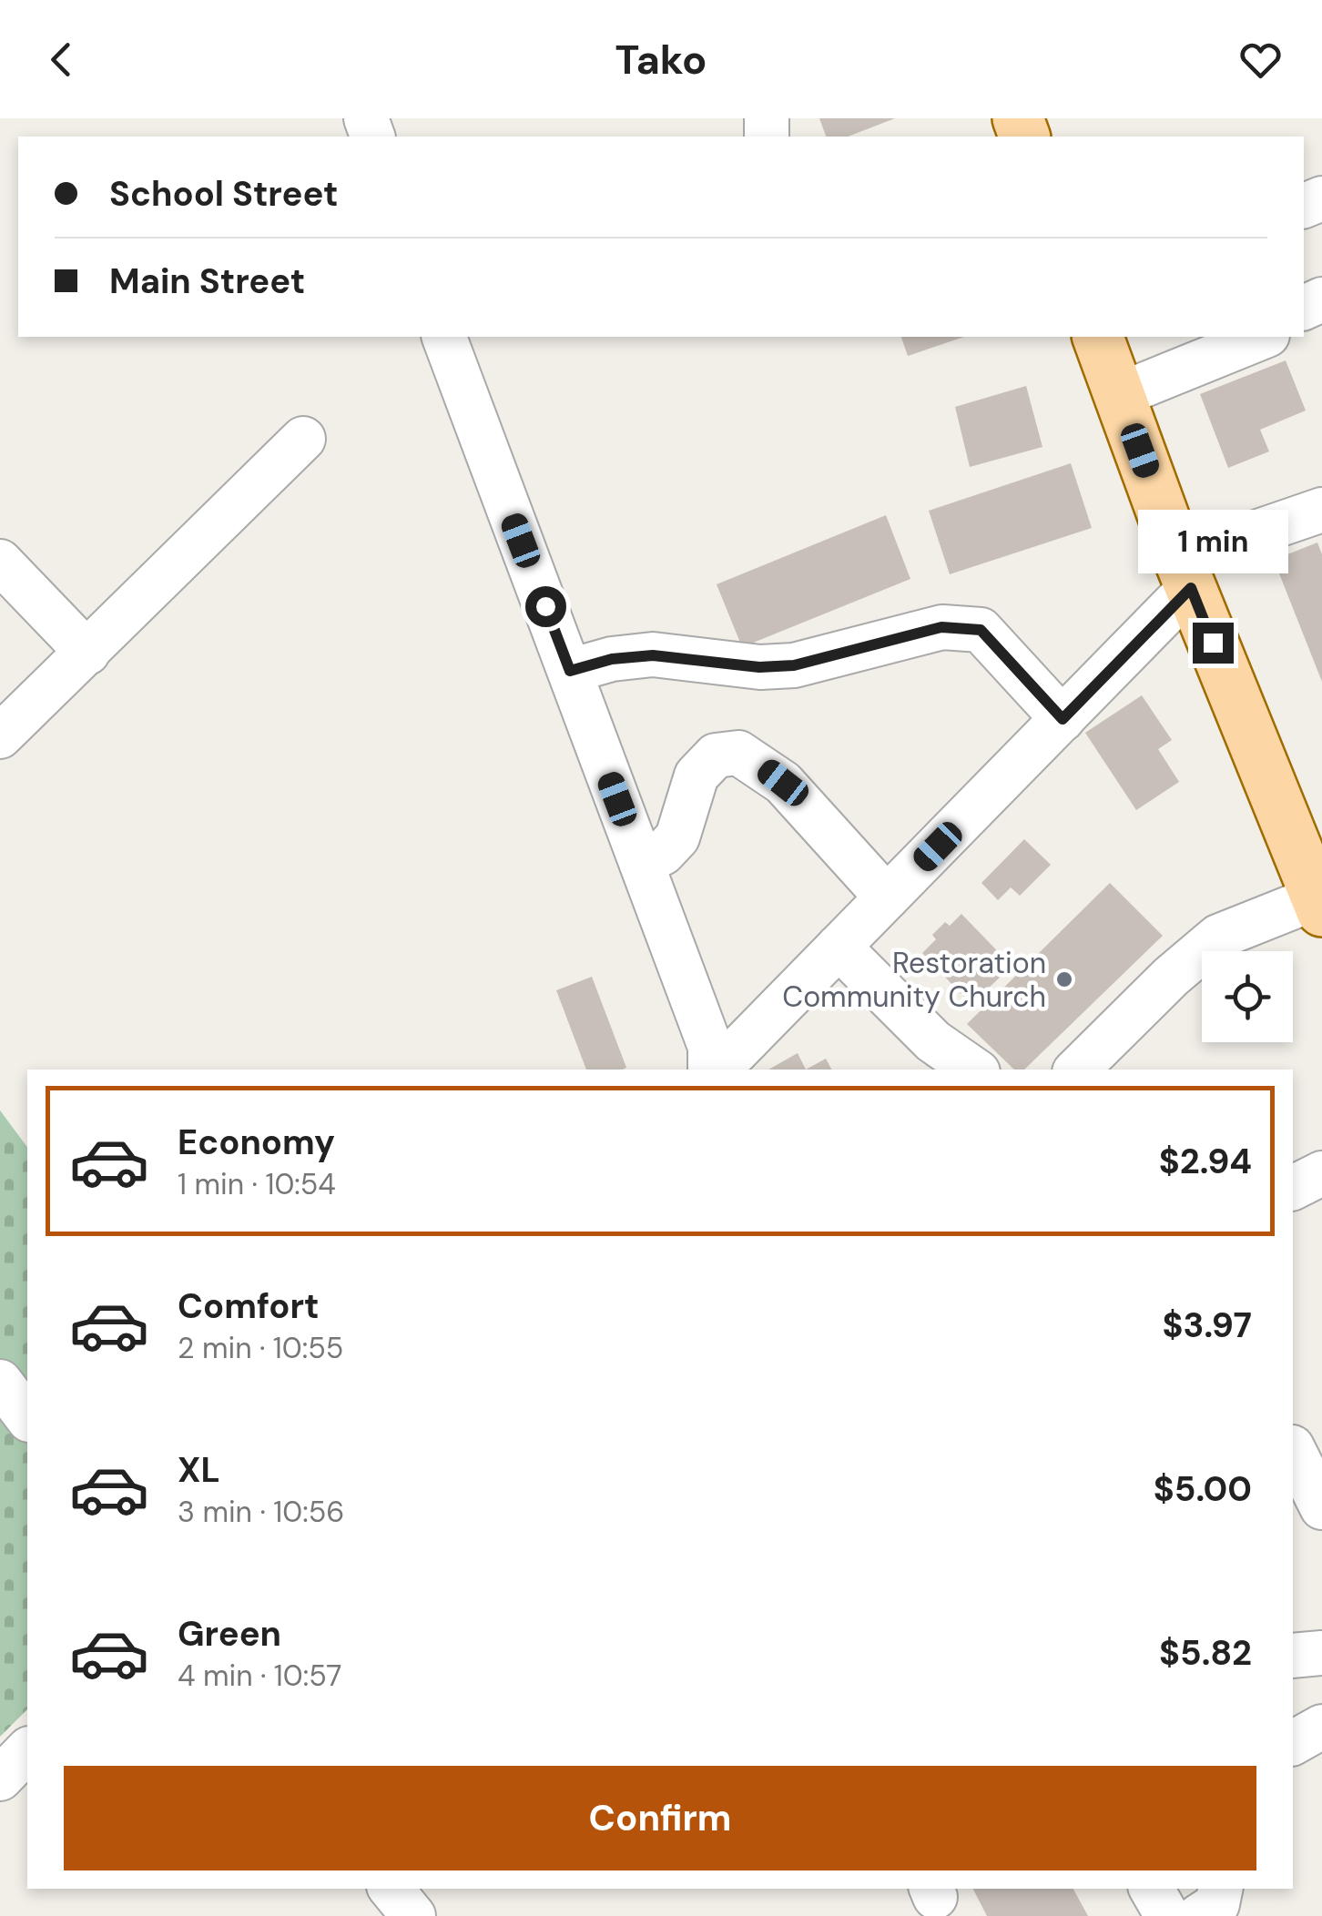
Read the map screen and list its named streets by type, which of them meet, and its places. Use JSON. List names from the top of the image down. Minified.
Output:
{"places":["Restoration Community Church"],"page":{"header":"Tako","banner":["School Street","Main Street"],"bubble":"1 min","list":[{"name":"Economy","note":"1 min · 10:54","value":"$2.94"},{"name":"Comfort","note":"2 min · 10:55","value":"$3.97"},{"name":"XL","note":"3 min · 10:56","value":"$5.00"},{"name":"Green","note":"4 min · 10:57","value":"$5.82"}],"buttons":"Confirm"}}
